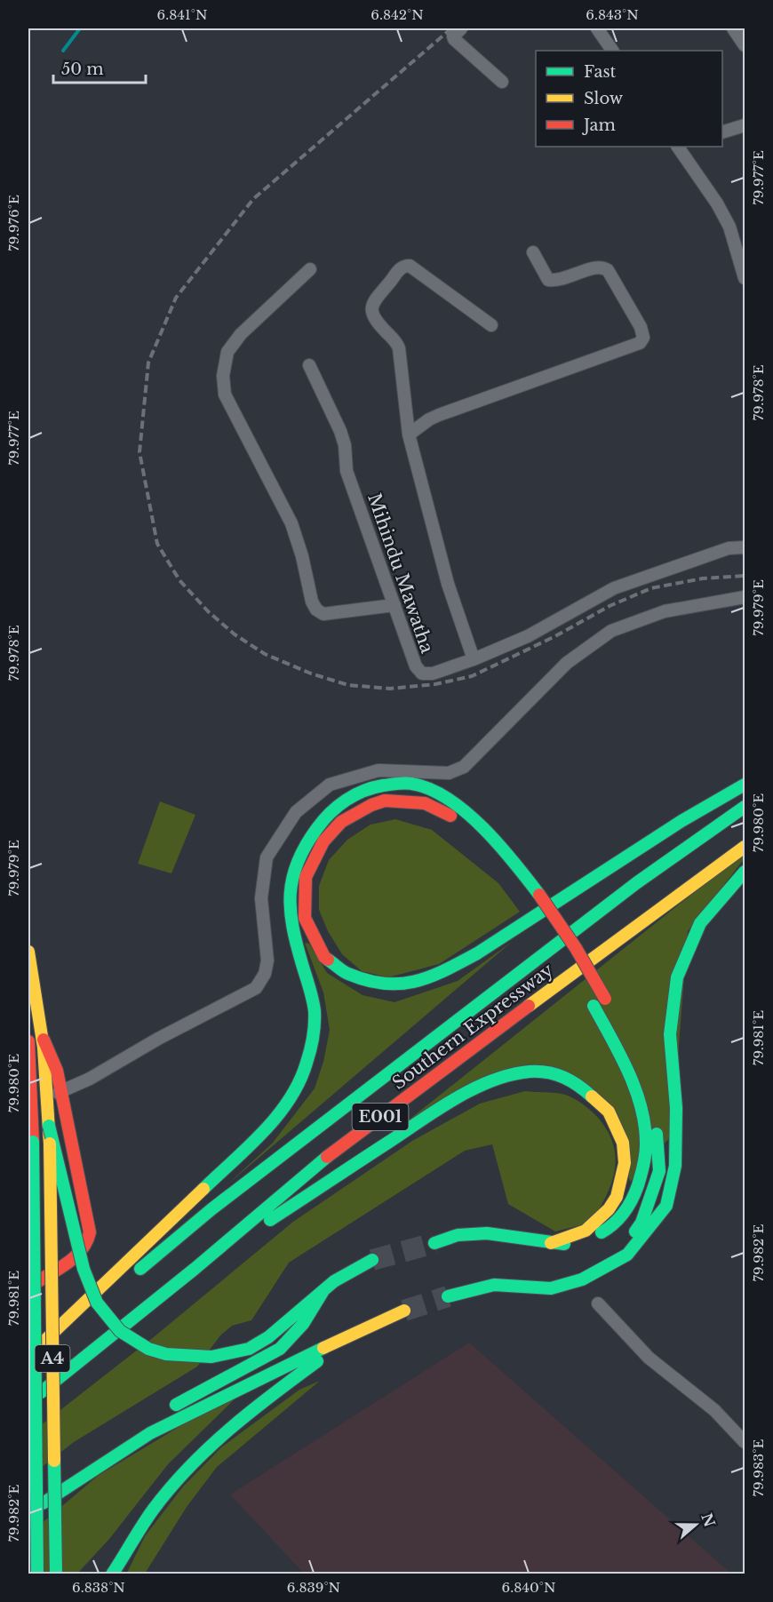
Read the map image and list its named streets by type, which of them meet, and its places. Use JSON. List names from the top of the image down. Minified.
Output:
{"streets":{"highway":["Southern Expressway","E001","A4"],"street":["Mihindu Mawatha"]},"legend":["Fast","Slow","Jam"],"scale_bar":"50 m","north":"right","coordinates":["6.841°N","6.842°N","6.843°N","79.977°E","79.976°E","79.978°E","79.979°E","79.980°E","79.981°E","79.982°E","79.983°E","6.838°N","6.839°N","6.840°N"]}
